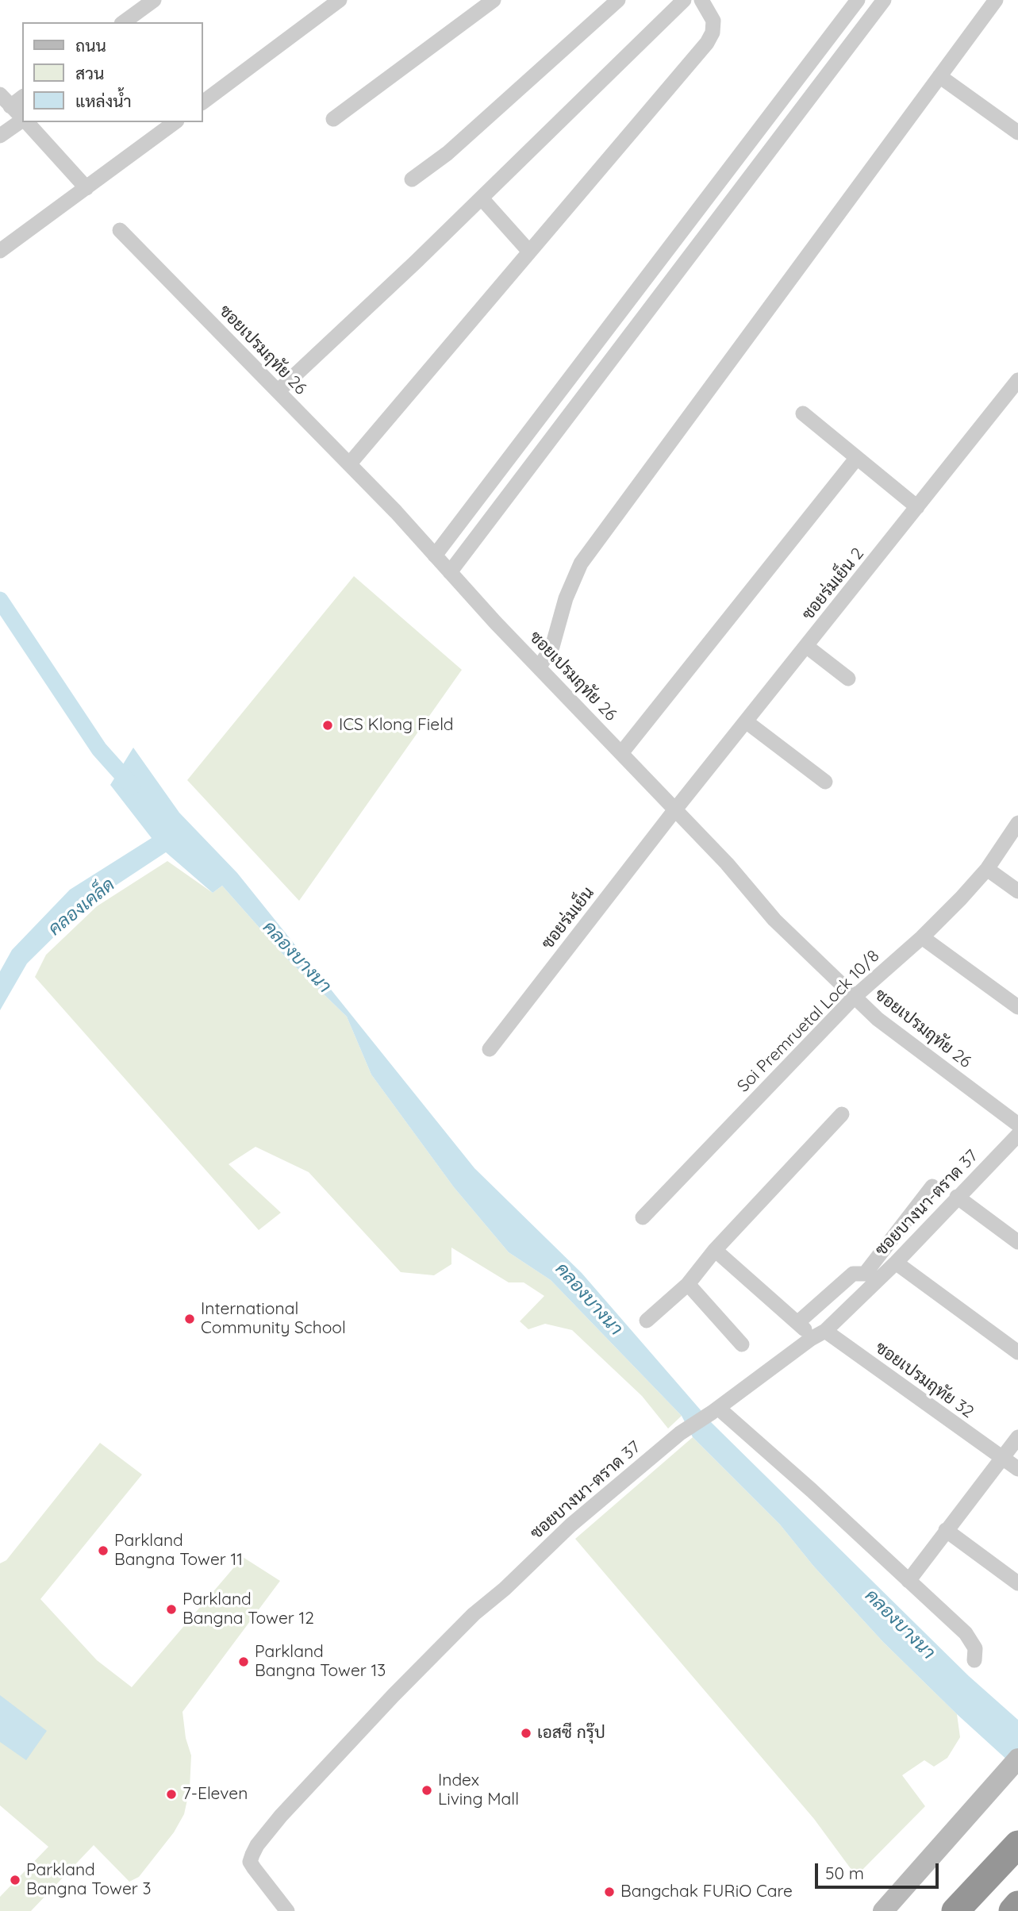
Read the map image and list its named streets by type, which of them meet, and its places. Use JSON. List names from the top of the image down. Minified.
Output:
{"streets":{"street":["ซอยเปรมฤทัย 26","ซอยร่มเย็น 2","ซอยร่มเย็น","Soi Premruetal Lock 10/8","ซอยบางนา-ตราด 37","ซอยเปรมฤทัย 32"]},"crossings":[["ซอยเปรมฤทัย 26","ซอยร่มเย็น 2"],["ซอยเปรมฤทัย 26","ซอยร่มเย็น"],["ซอยเปรมฤทัย 26","Soi Premruetal Lock 10/8"],["ซอยร่มเย็น 2","ซอยร่มเย็น"],["ซอยบางนา-ตราด 37","ซอยเปรมฤทัย 32"]],"water":["คลองเคล็ด","คลองบางนา"],"places":["ICS Klong Field","International Community School","Parkland Bangna Tower 11","Parkland Bangna Tower 12","Parkland Bangna Tower 13","เอสซี กรุ๊ป","Index Living Mall","7-Eleven","Parkland Bangna Tower 3","Bangchak FURiO Care"],"legend":["ถนน","สวน","แหล่งน้ำ"],"scale_bar":"50 m"}
